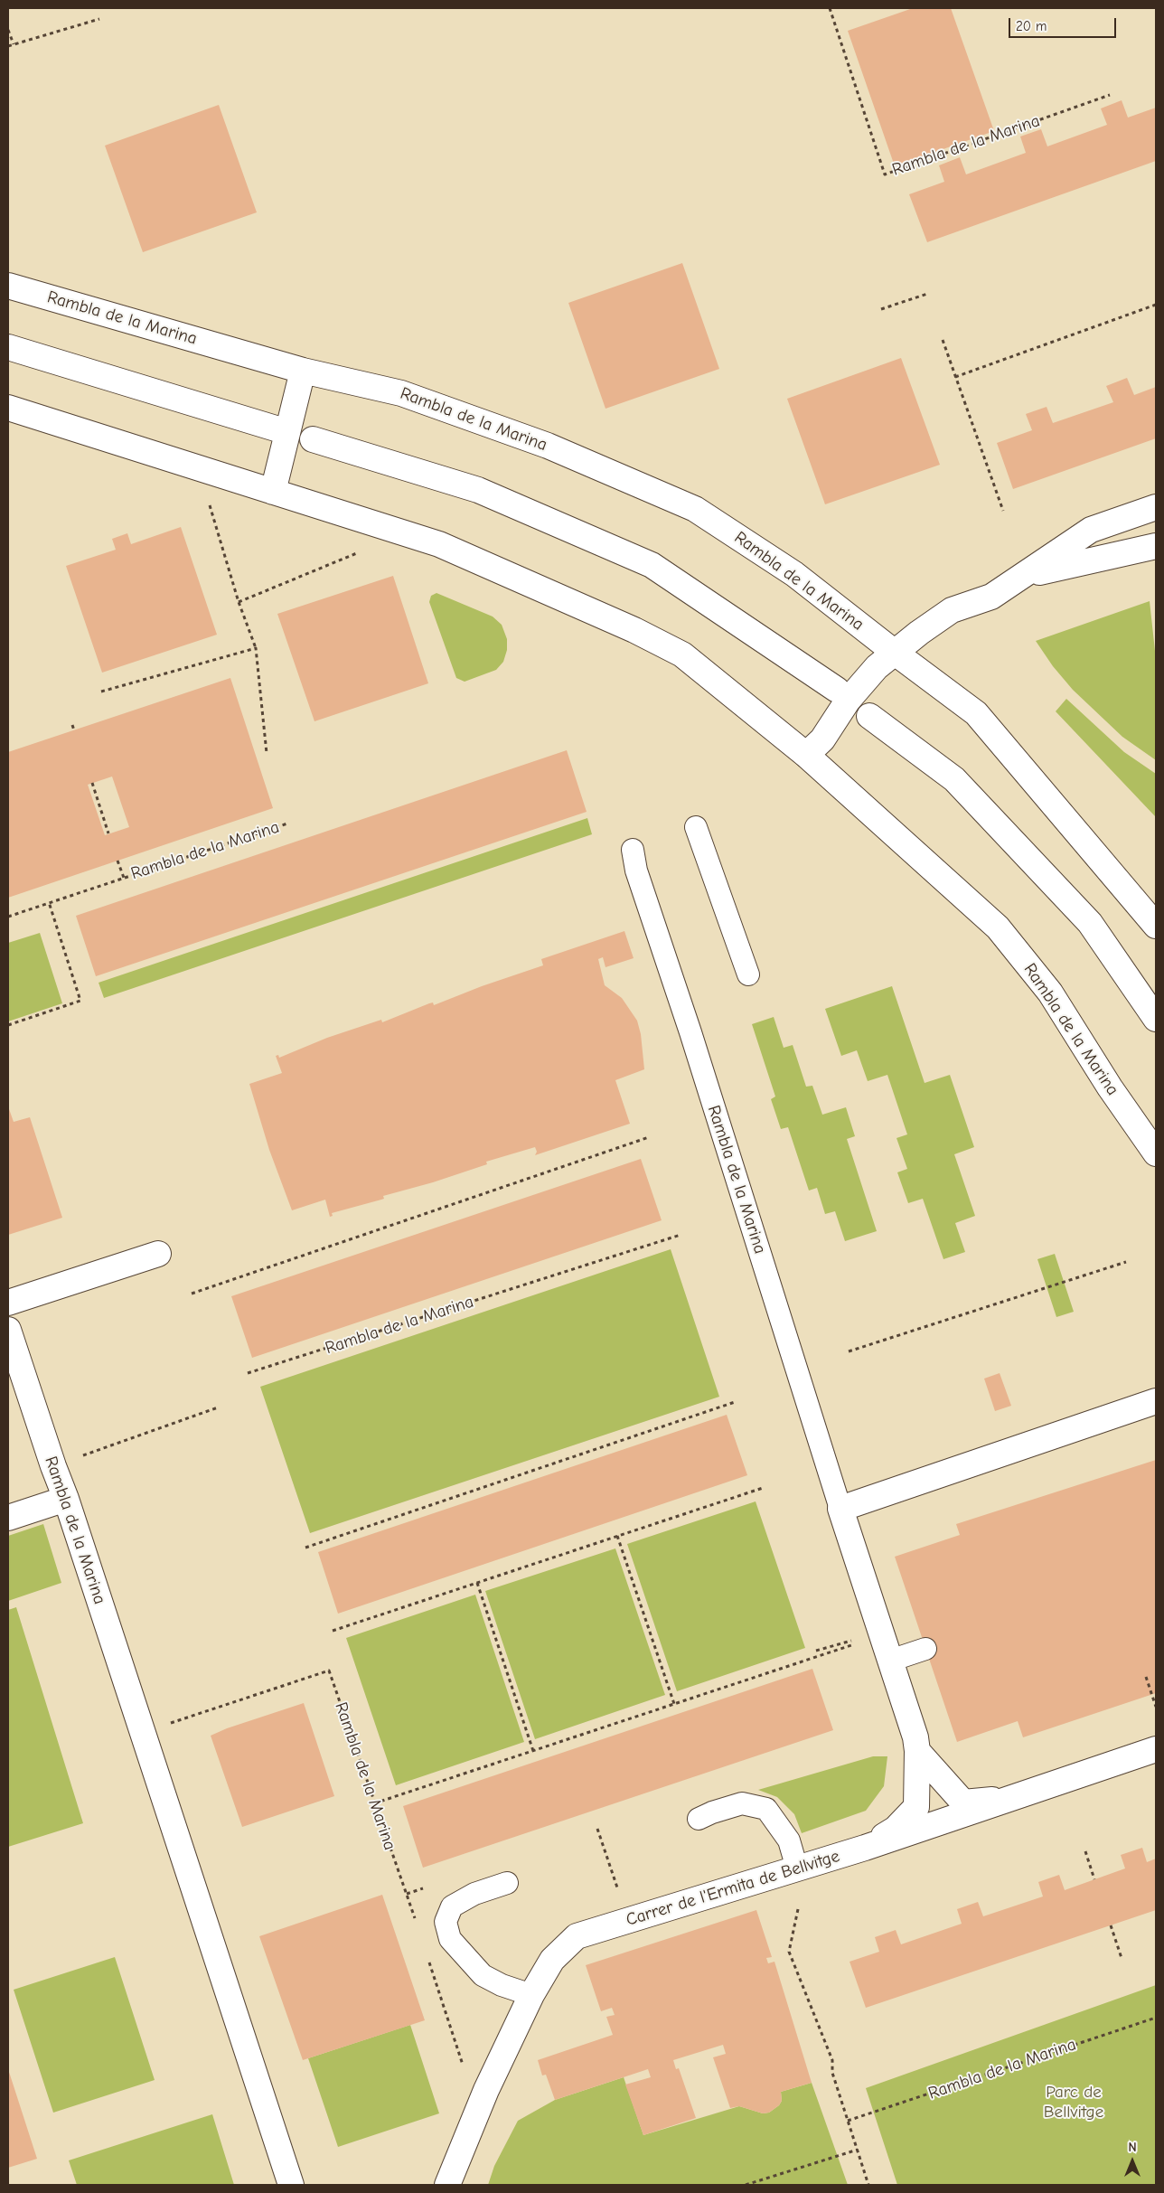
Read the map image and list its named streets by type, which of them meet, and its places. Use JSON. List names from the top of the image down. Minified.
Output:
{"streets":{"street":["Rambla de la Marina","Carrer de l'Ermita de Bellvitge"]},"parks":["Parc de Bellvitge"],"scale_bar":"20 m","north":"top"}
